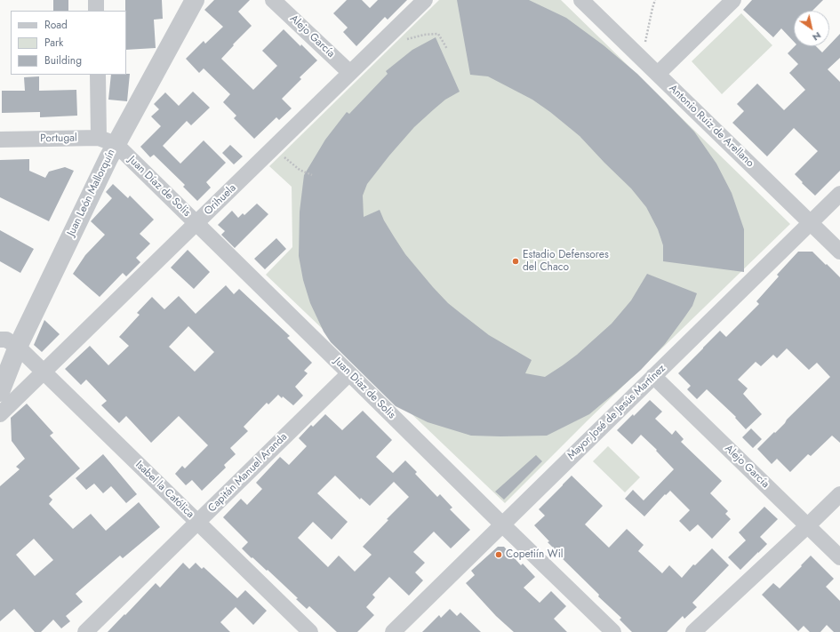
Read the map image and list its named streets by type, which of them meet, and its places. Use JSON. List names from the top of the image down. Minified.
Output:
{"streets":{"street":["Alejo García","Antonio Ruiz de Arellano","Portugal","Juan Díaz de Solis","Juan León Mallorquín","Orihuela","Mayor José de Jesús Martínez","Capitán Manuel Aranda","Isabel la Católica"]},"crossings":[["Alejo García","Orihuela"],["Alejo García","Mayor José de Jesús Martínez"],["Antonio Ruiz de Arellano","Mayor José de Jesús Martínez"],["Portugal","Juan Díaz de Solis"],["Portugal","Juan León Mallorquín"],["Juan Díaz de Solis","Juan León Mallorquín"],["Juan Díaz de Solis","Orihuela"],["Juan Díaz de Solis","Mayor José de Jesús Martínez"],["Juan Díaz de Solis","Capitán Manuel Aranda"],["Juan León Mallorquín","Isabel la Católica"],["Orihuela","Isabel la Católica"],["Capitán Manuel Aranda","Isabel la Católica"]],"places":["Estadio Defensores del Chaco","Copetiín Wil"],"legend":["Road","Park","Building"],"north":"bottom right"}
